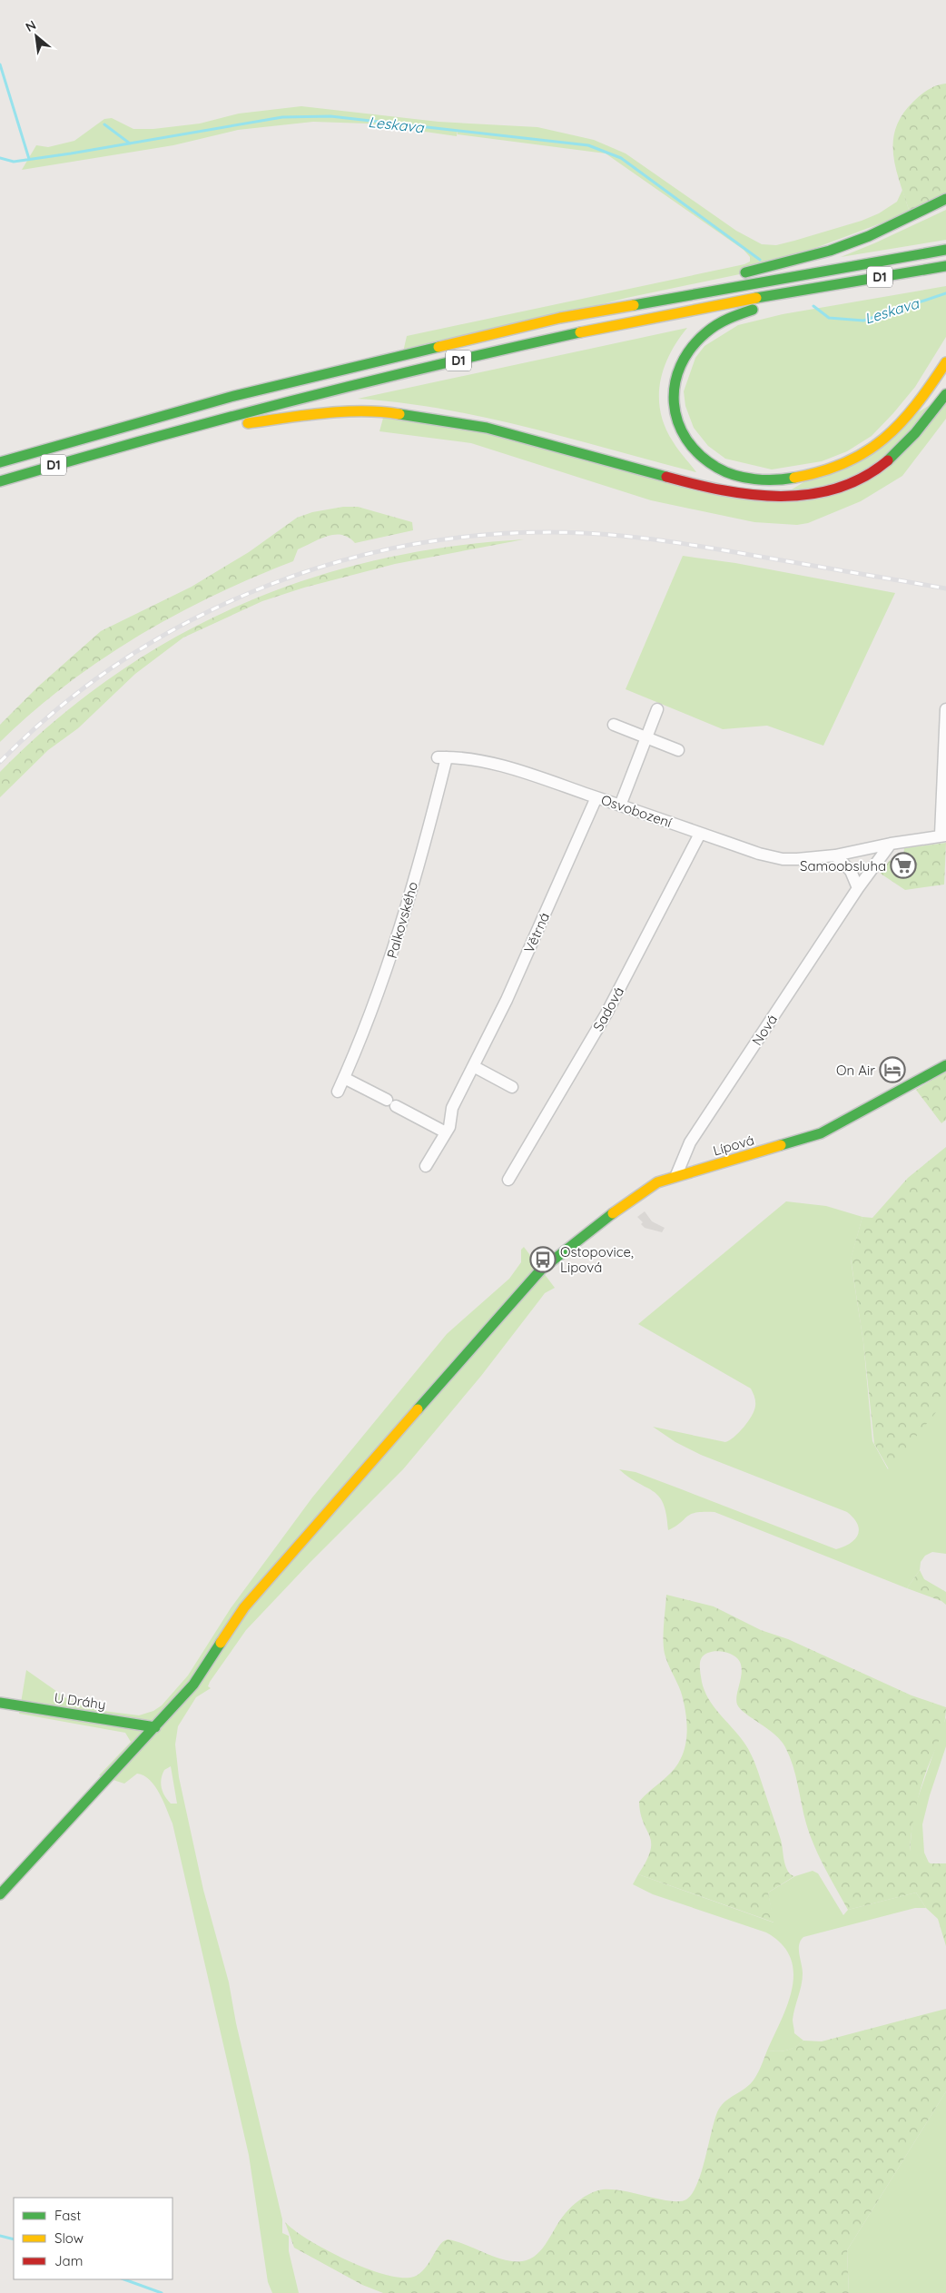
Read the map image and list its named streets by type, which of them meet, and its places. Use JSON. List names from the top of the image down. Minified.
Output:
{"streets":{"main road":["D1","Lípová","U Dráhy"],"street":["Osvobození","Palkovského","Větrná","Sadová","Nová"]},"crossings":[["Osvobození","Palkovského"],["Osvobození","Větrná"],["Osvobození","Sadová"],["Osvobození","Nová"],["Nová","Lípová"],["Lípová","U Dráhy"]],"water":["Leskava"],"places":{"supermarket":["Samoobsluha"],"hotel":["On Air"],"bus stop":["Ostopovice, Lipová"]},"legend":["Fast","Slow","Jam"],"north":"top left"}
